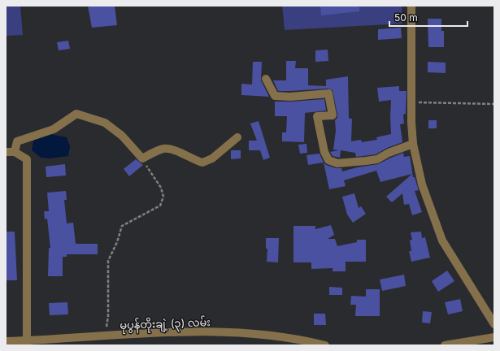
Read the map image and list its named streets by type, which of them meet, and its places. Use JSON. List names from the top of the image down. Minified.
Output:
{"streets":{"street":["မုပွန်တိုးချဲ့ (၃) လမ်း"]},"scale_bar":"50 m"}
